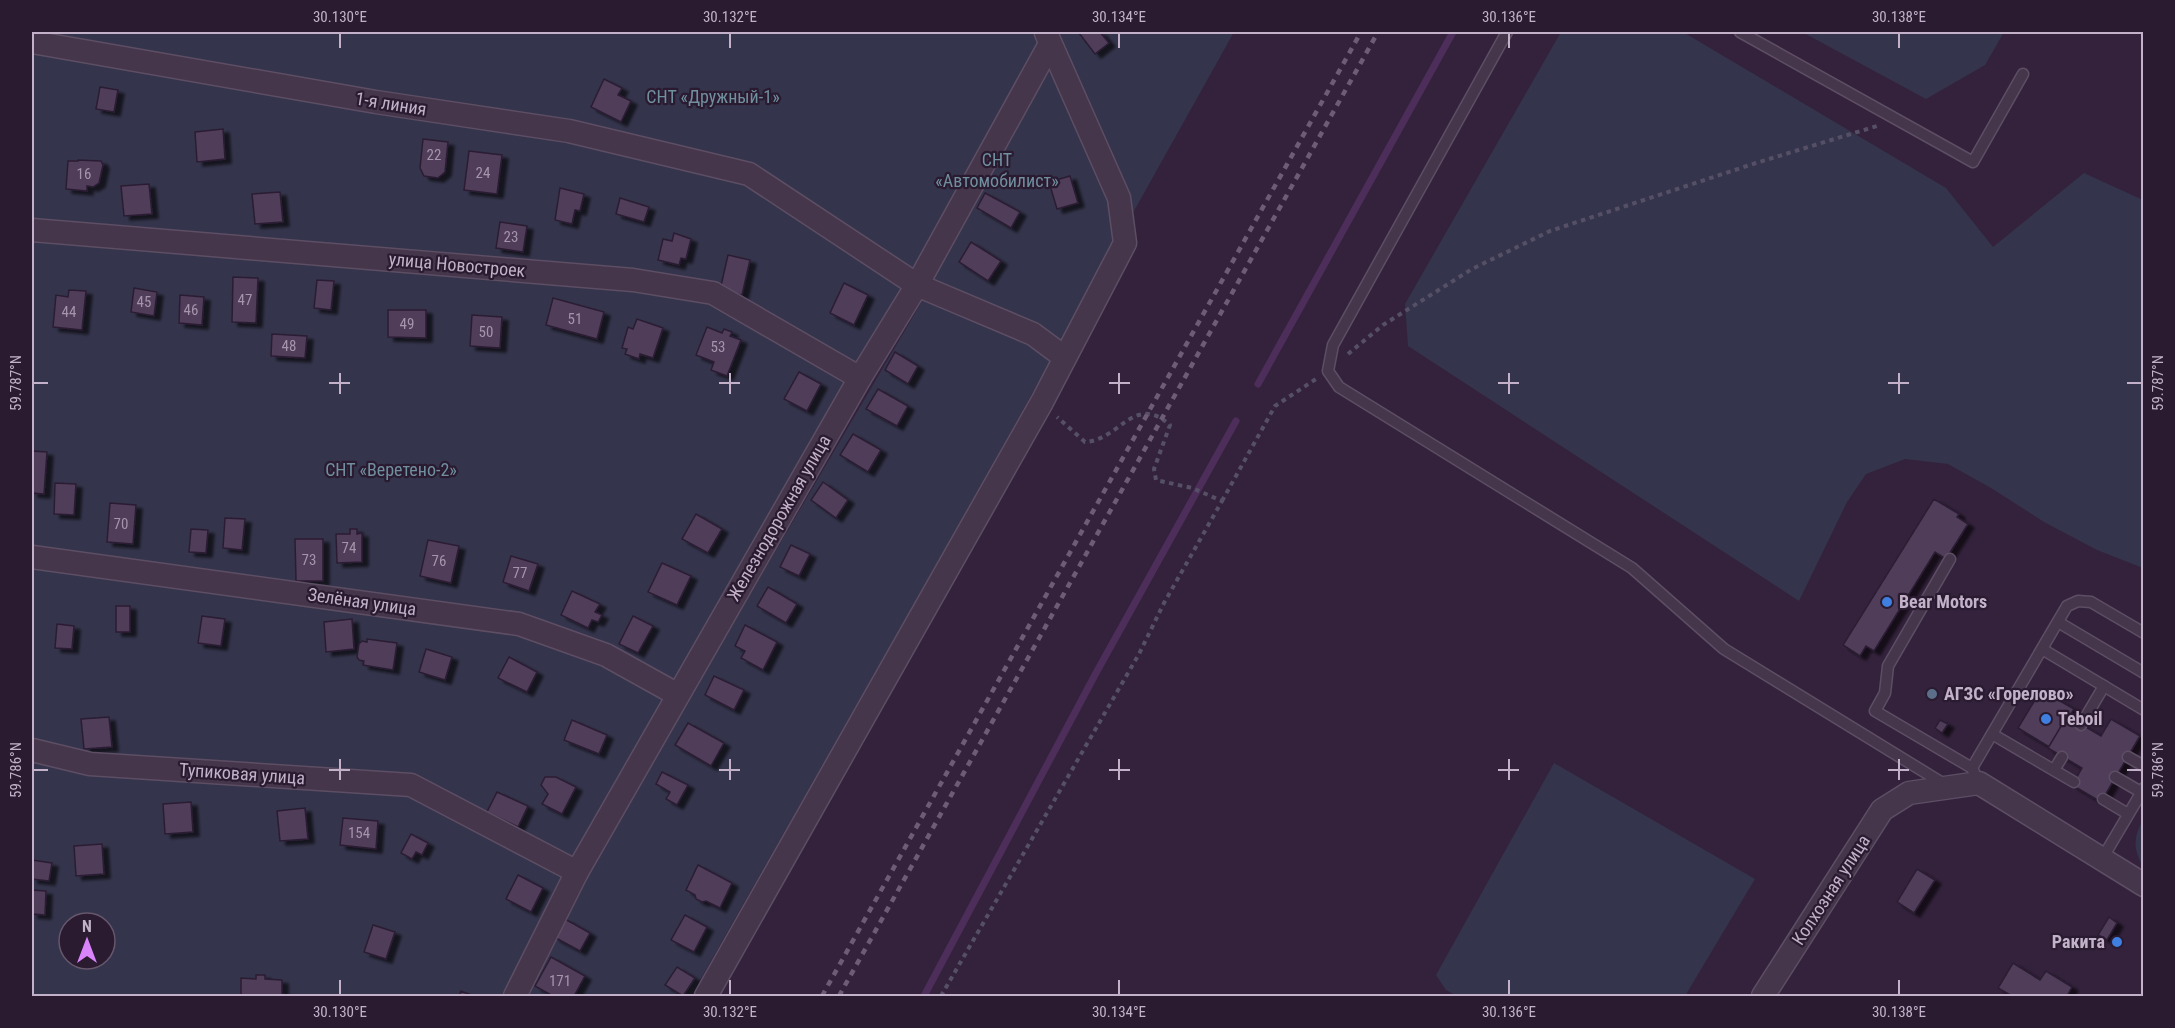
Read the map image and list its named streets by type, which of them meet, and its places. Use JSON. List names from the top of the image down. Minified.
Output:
{"streets":{"street":["1-я линия","улица Новостроек","Железнодорожная улица","Зелёная улица","Тупиковая улица","Колхозная улица"]},"crossings":[["1-я линия","Железнодорожная улица"],["улица Новостроек","Железнодорожная улица"],["Железнодорожная улица","Зелёная улица"],["Железнодорожная улица","Тупиковая улица"]],"parks":["СНТ «Дружный-1»","СНТ «Автомобилист»","СНТ «Веретено-2»"],"places":["Bear Motors","АГЗС «Горелово»","Teboil","Ракита"],"house_numbers":["22","24","16","23","47","45","46","44","51","49","50","48","53","70","74","73","76","77","154","171"],"north":"top","coordinates":["30.130°E","30.132°E","30.134°E","30.136°E","30.138°E","59.787°N","59.786°N"]}
